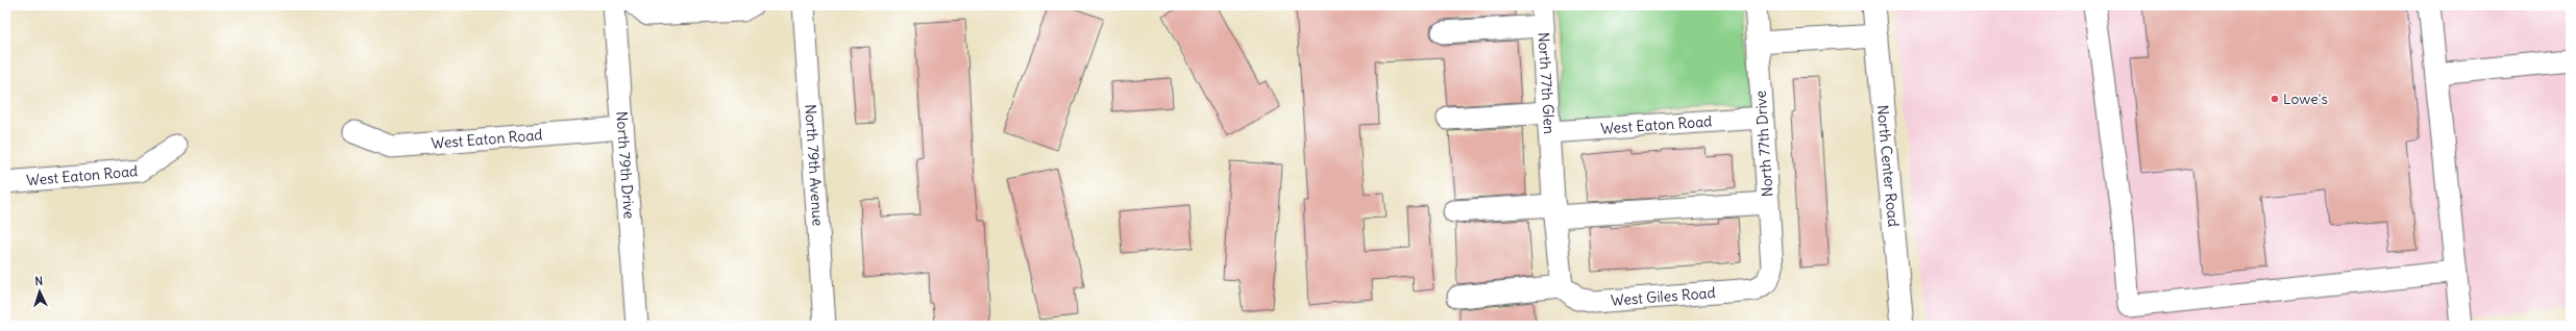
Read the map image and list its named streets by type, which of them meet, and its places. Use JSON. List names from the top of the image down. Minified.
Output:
{"streets":{"street":["North 77th Glen","West Eaton Road","North 77th Drive","North 79th Drive","North 79th Avenue","North Center Road","West Giles Road"]},"crossings":[["North 77th Glen","West Eaton Road"],["North 77th Glen","West Giles Road"],["West Eaton Road","North 77th Drive"],["West Eaton Road","North 79th Drive"],["North 77th Drive","West Giles Road"]],"places":["Lowe's"],"north":"top"}
